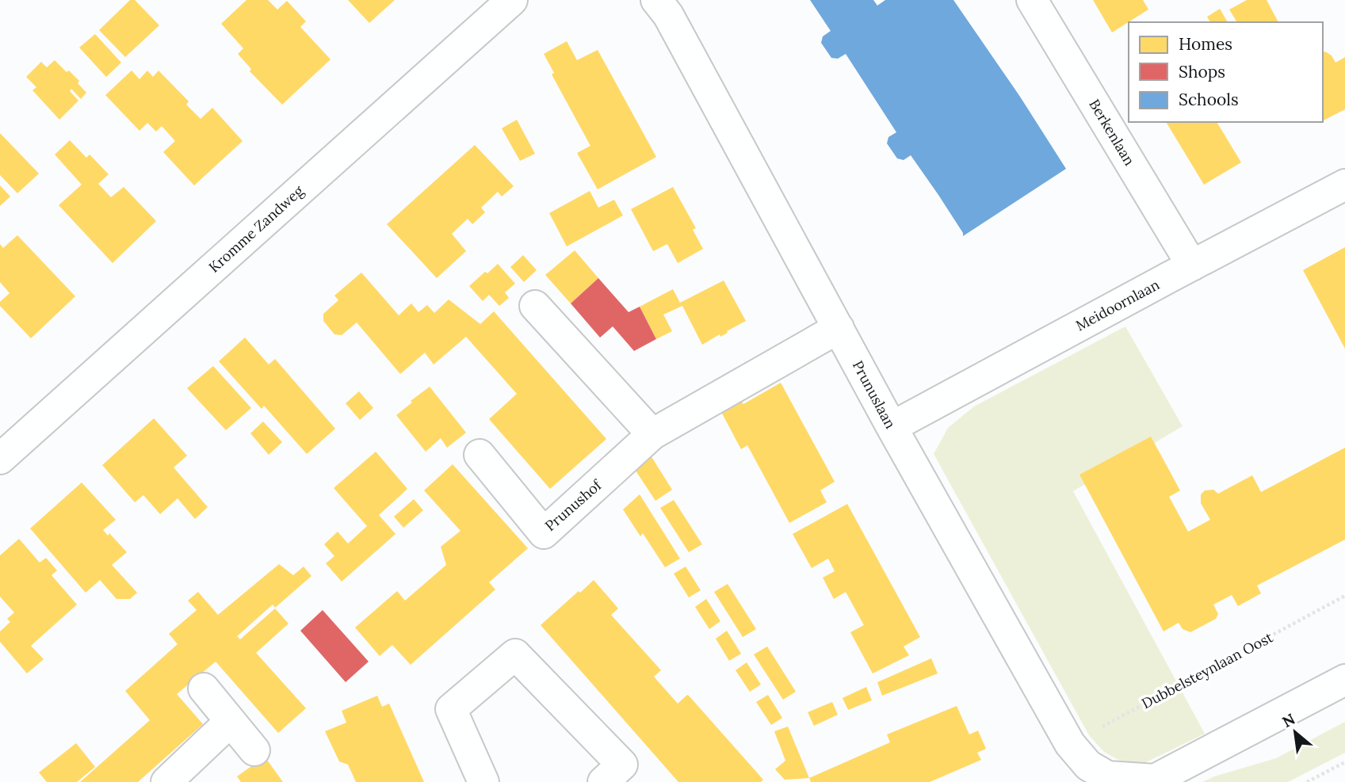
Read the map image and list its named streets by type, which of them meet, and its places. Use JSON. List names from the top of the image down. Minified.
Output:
{"streets":{"street":["Berkenlaan","Kromme Zandweg","Meidoornlaan","Prunuslaan","Prunushof"],"path":["Dubbelsteynlaan Oost"]},"crossings":[["Berkenlaan","Meidoornlaan"],["Meidoornlaan","Prunuslaan"],["Prunuslaan","Prunushof"],["Prunuslaan","Dubbelsteynlaan Oost"]],"legend":["Homes","Shops","Schools"],"north":"top left"}
